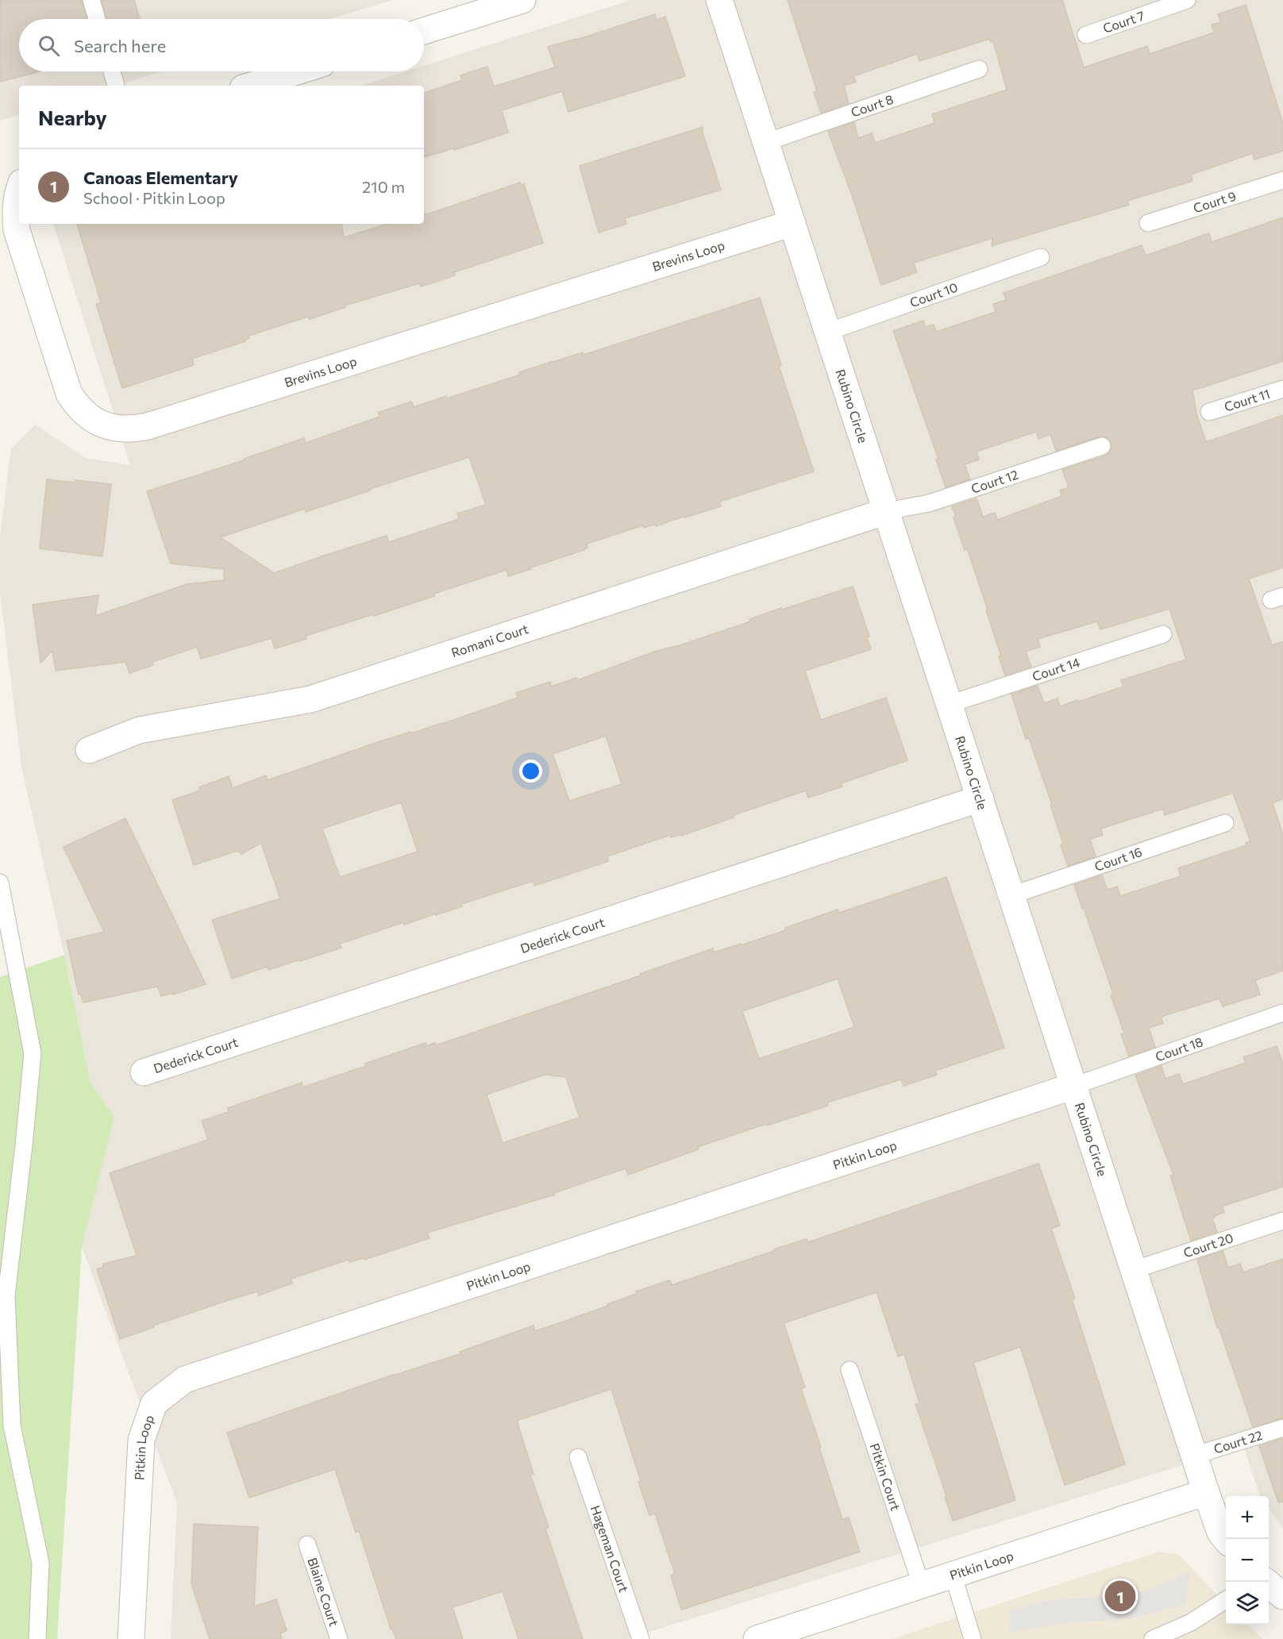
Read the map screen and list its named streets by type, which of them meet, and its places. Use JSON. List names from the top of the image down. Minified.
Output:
{"streets":{"street":["Brevins Loop","Rubino Circle","Romani Court","Dederick Court","Pitkin Loop"],"lane":["Court 7","Court 8","Court 9","Court 10","Court 11","Court 12","Court 14","Court 16","Court 18","Court 20","Court 22","Pitkin Court","Hageman Court","Blaine Court"]},"crossings":[["Court 8","Rubino Circle"],["Brevins Loop","Rubino Circle"],["Court 10","Rubino Circle"],["Rubino Circle","Court 12"],["Rubino Circle","Romani Court"],["Rubino Circle","Court 14"],["Rubino Circle","Court 16"],["Rubino Circle","Dederick Court"],["Rubino Circle","Court 18"],["Rubino Circle","Pitkin Loop"],["Rubino Circle","Court 20"],["Rubino Circle","Court 22"],["Court 12","Romani Court"],["Court 18","Pitkin Loop"],["Pitkin Loop","Pitkin Court"]],"page":{"search":"Search here","heading":"Nearby","list":[{"mark":"1","name":"Canoas Elementary","note":"School · Pitkin Loop","value":"210 m"}],"map_buttons":["+","−"],"pins":"1"}}
